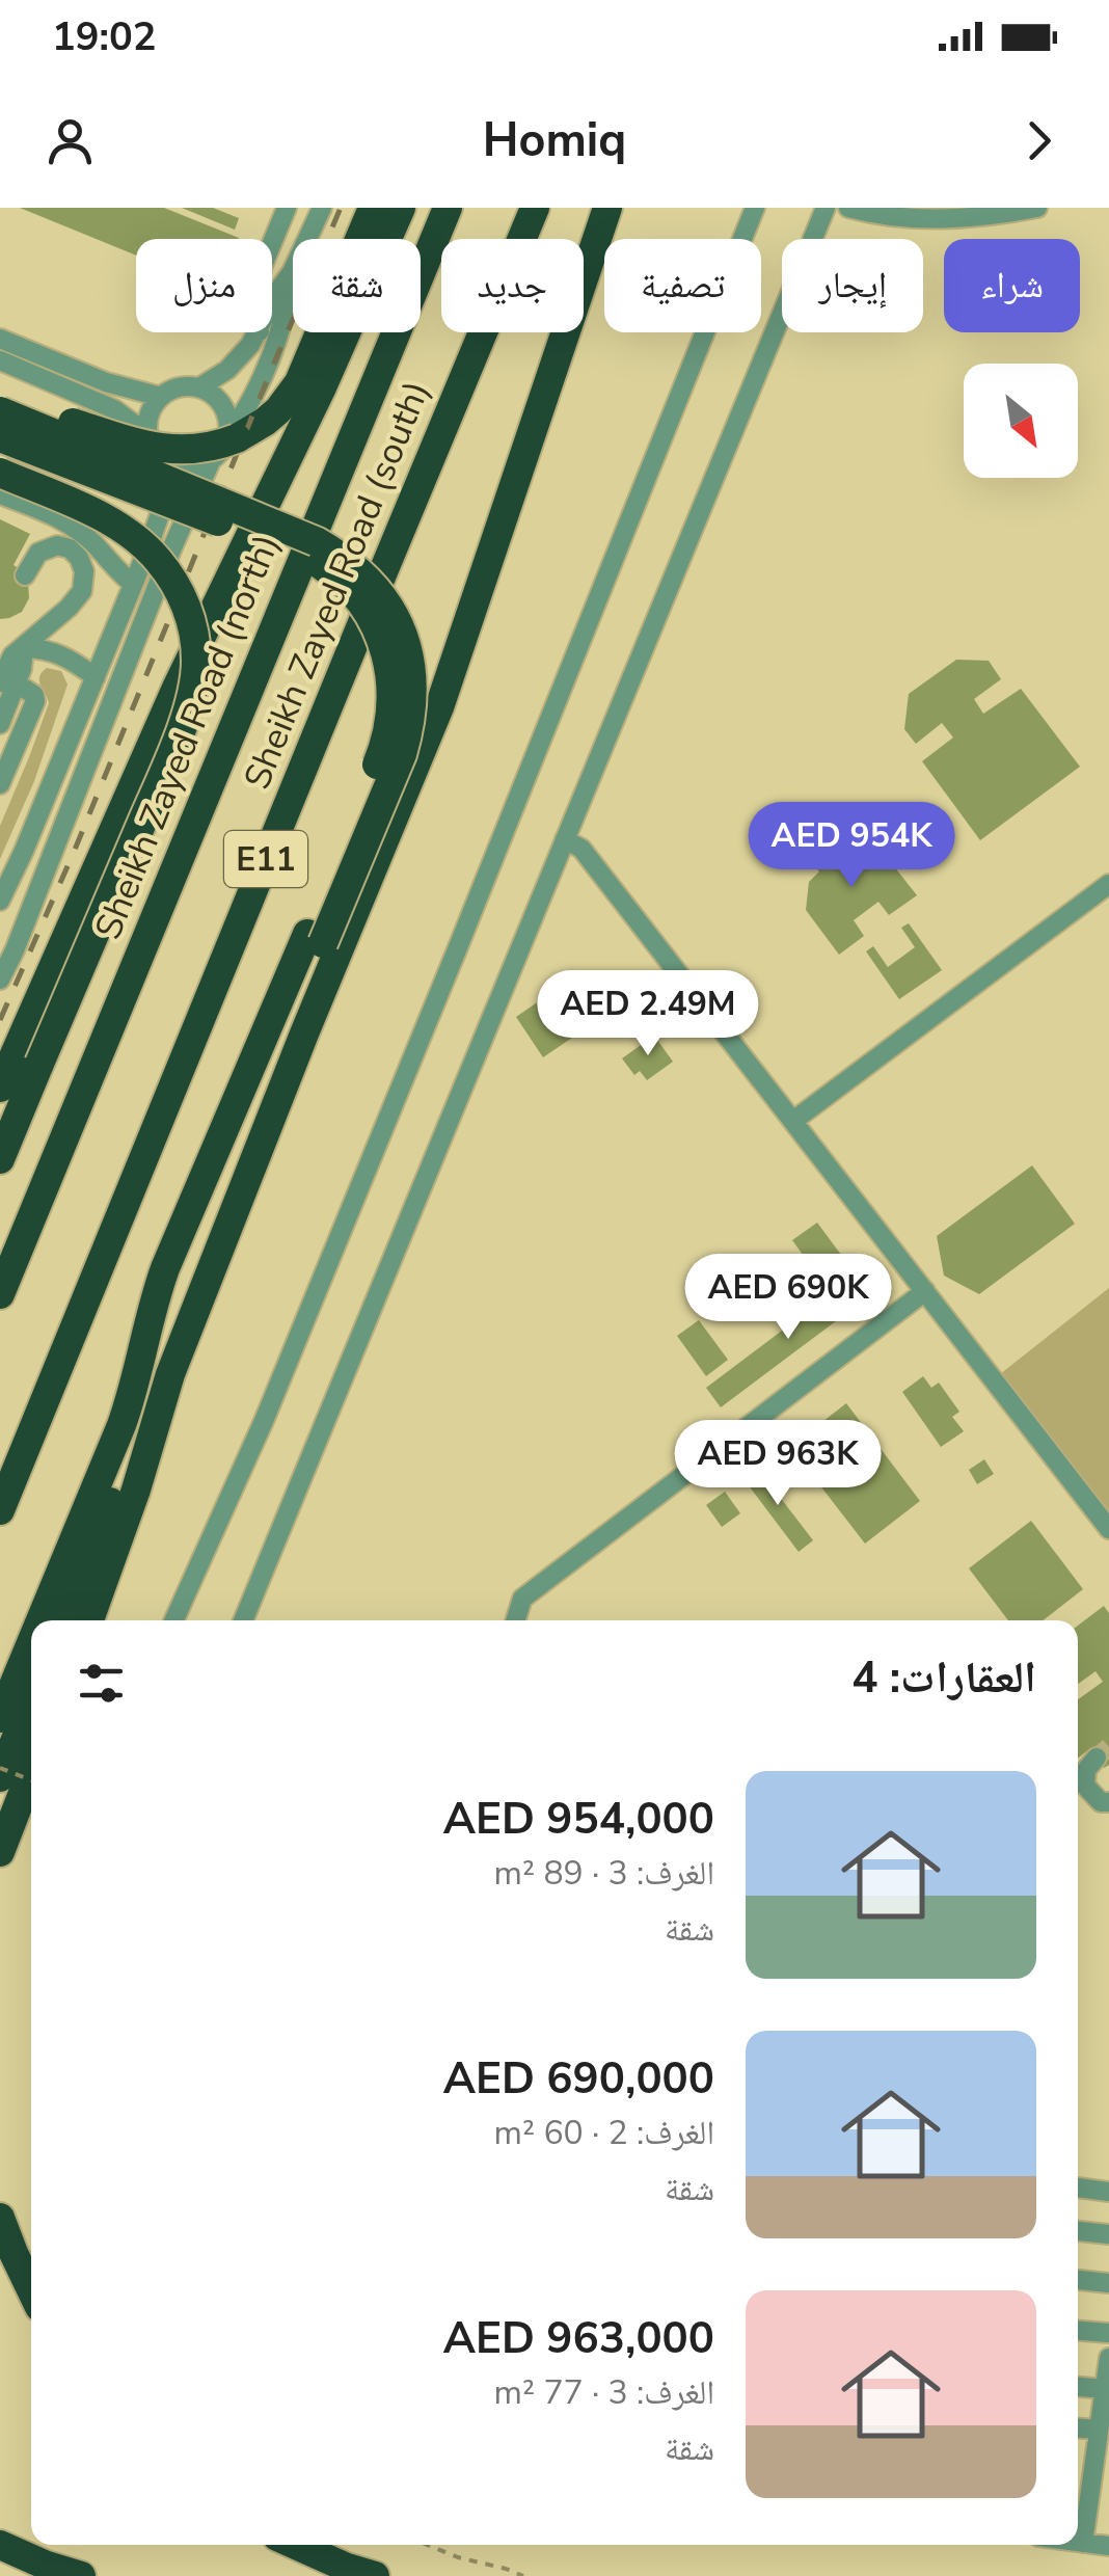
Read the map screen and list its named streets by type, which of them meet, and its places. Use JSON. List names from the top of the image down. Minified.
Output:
{"streets":{"highway":["Sheikh Zayed Road (south)","Sheikh Zayed Road (north)","E11"]},"north":"bottom right","page":{"status":"19:02","header":"Homiq","chip":["شراء","إيجار","تصفية","جديد","شقة","منزل"],"price":["AED 954K","AED 2.49M","AED 690K","AED 963K"],"heading":"العقارات: 4","list":[{"name":"AED 954,000","note":"الغرف: 3 · 89 m² · شقة"},{"name":"AED 690,000","note":"الغرف: 2 · 60 m² · شقة"},{"name":"AED 963,000","note":"الغرف: 3 · 77 m² · شقة"}]}}
